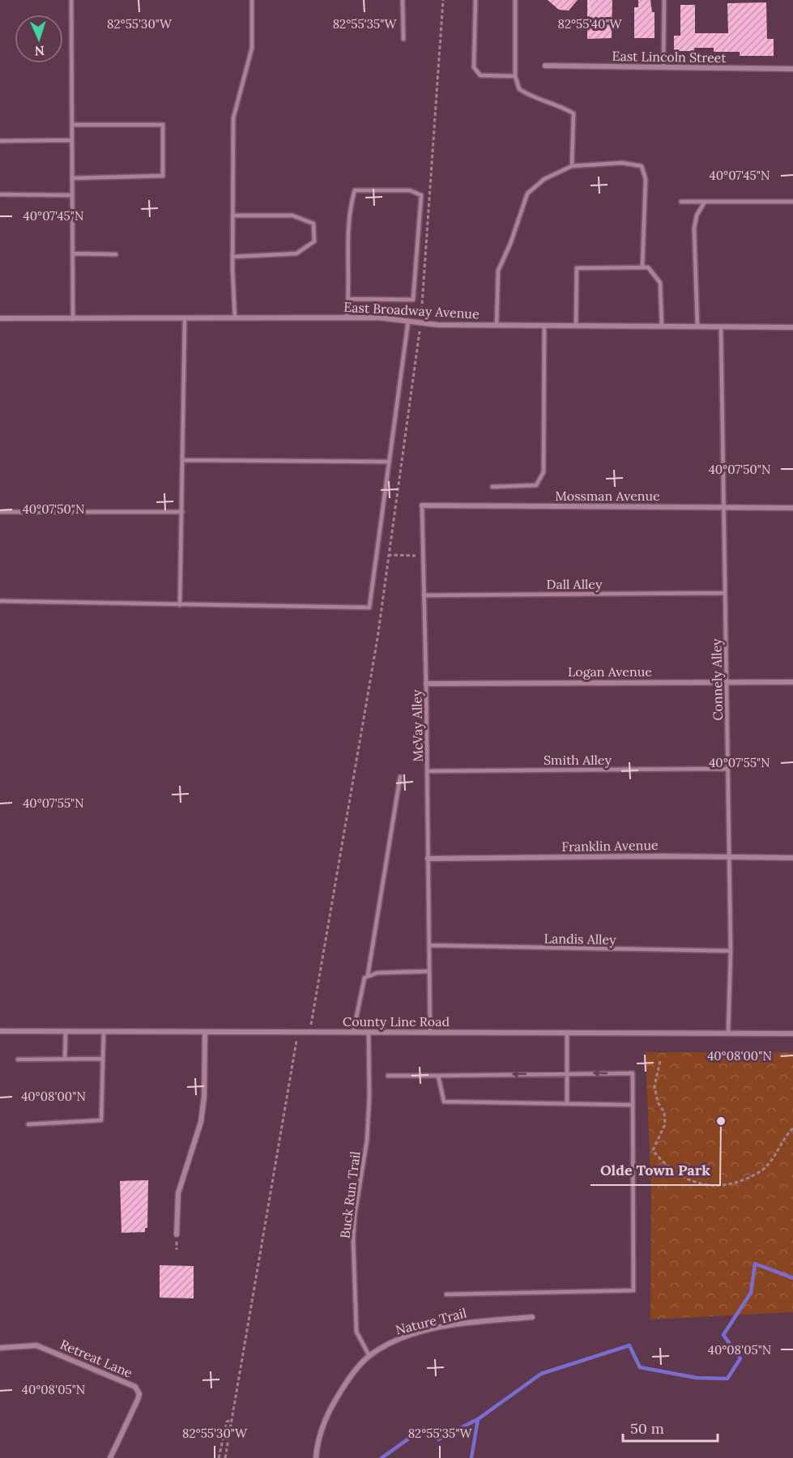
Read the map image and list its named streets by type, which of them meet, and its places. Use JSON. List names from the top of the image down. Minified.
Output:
{"streets":{"street":["East Lincoln Street","East Broadway Avenue","Mossman Avenue","Logan Avenue","Franklin Avenue","County Line Road","Nature Trail","Retreat Lane"],"lane":["Dall Alley","Connely Alley","McVay Alley","Smith Alley","Landis Alley","Buck Run Trail"]},"crossings":[["East Broadway Avenue","Connely Alley"],["Mossman Avenue","Connely Alley"],["Mossman Avenue","McVay Alley"],["Dall Alley","Connely Alley"],["Dall Alley","McVay Alley"],["Logan Avenue","Connely Alley"],["Logan Avenue","McVay Alley"],["Connely Alley","Smith Alley"],["Connely Alley","Franklin Avenue"],["Connely Alley","Landis Alley"],["Connely Alley","County Line Road"],["McVay Alley","Smith Alley"],["McVay Alley","Franklin Avenue"],["McVay Alley","Landis Alley"],["McVay Alley","County Line Road"],["County Line Road","Buck Run Trail"],["Buck Run Trail","Nature Trail"]],"places":["Olde Town Park"],"scale_bar":"50 m","north":"bottom","coordinates":["82°55'30\"W","82°55'35\"W","82°55'40\"W","40°07'45\"N","40°07'50\"N","40°07'55\"N","40°08'00\"N","40°08'05\"N"]}
